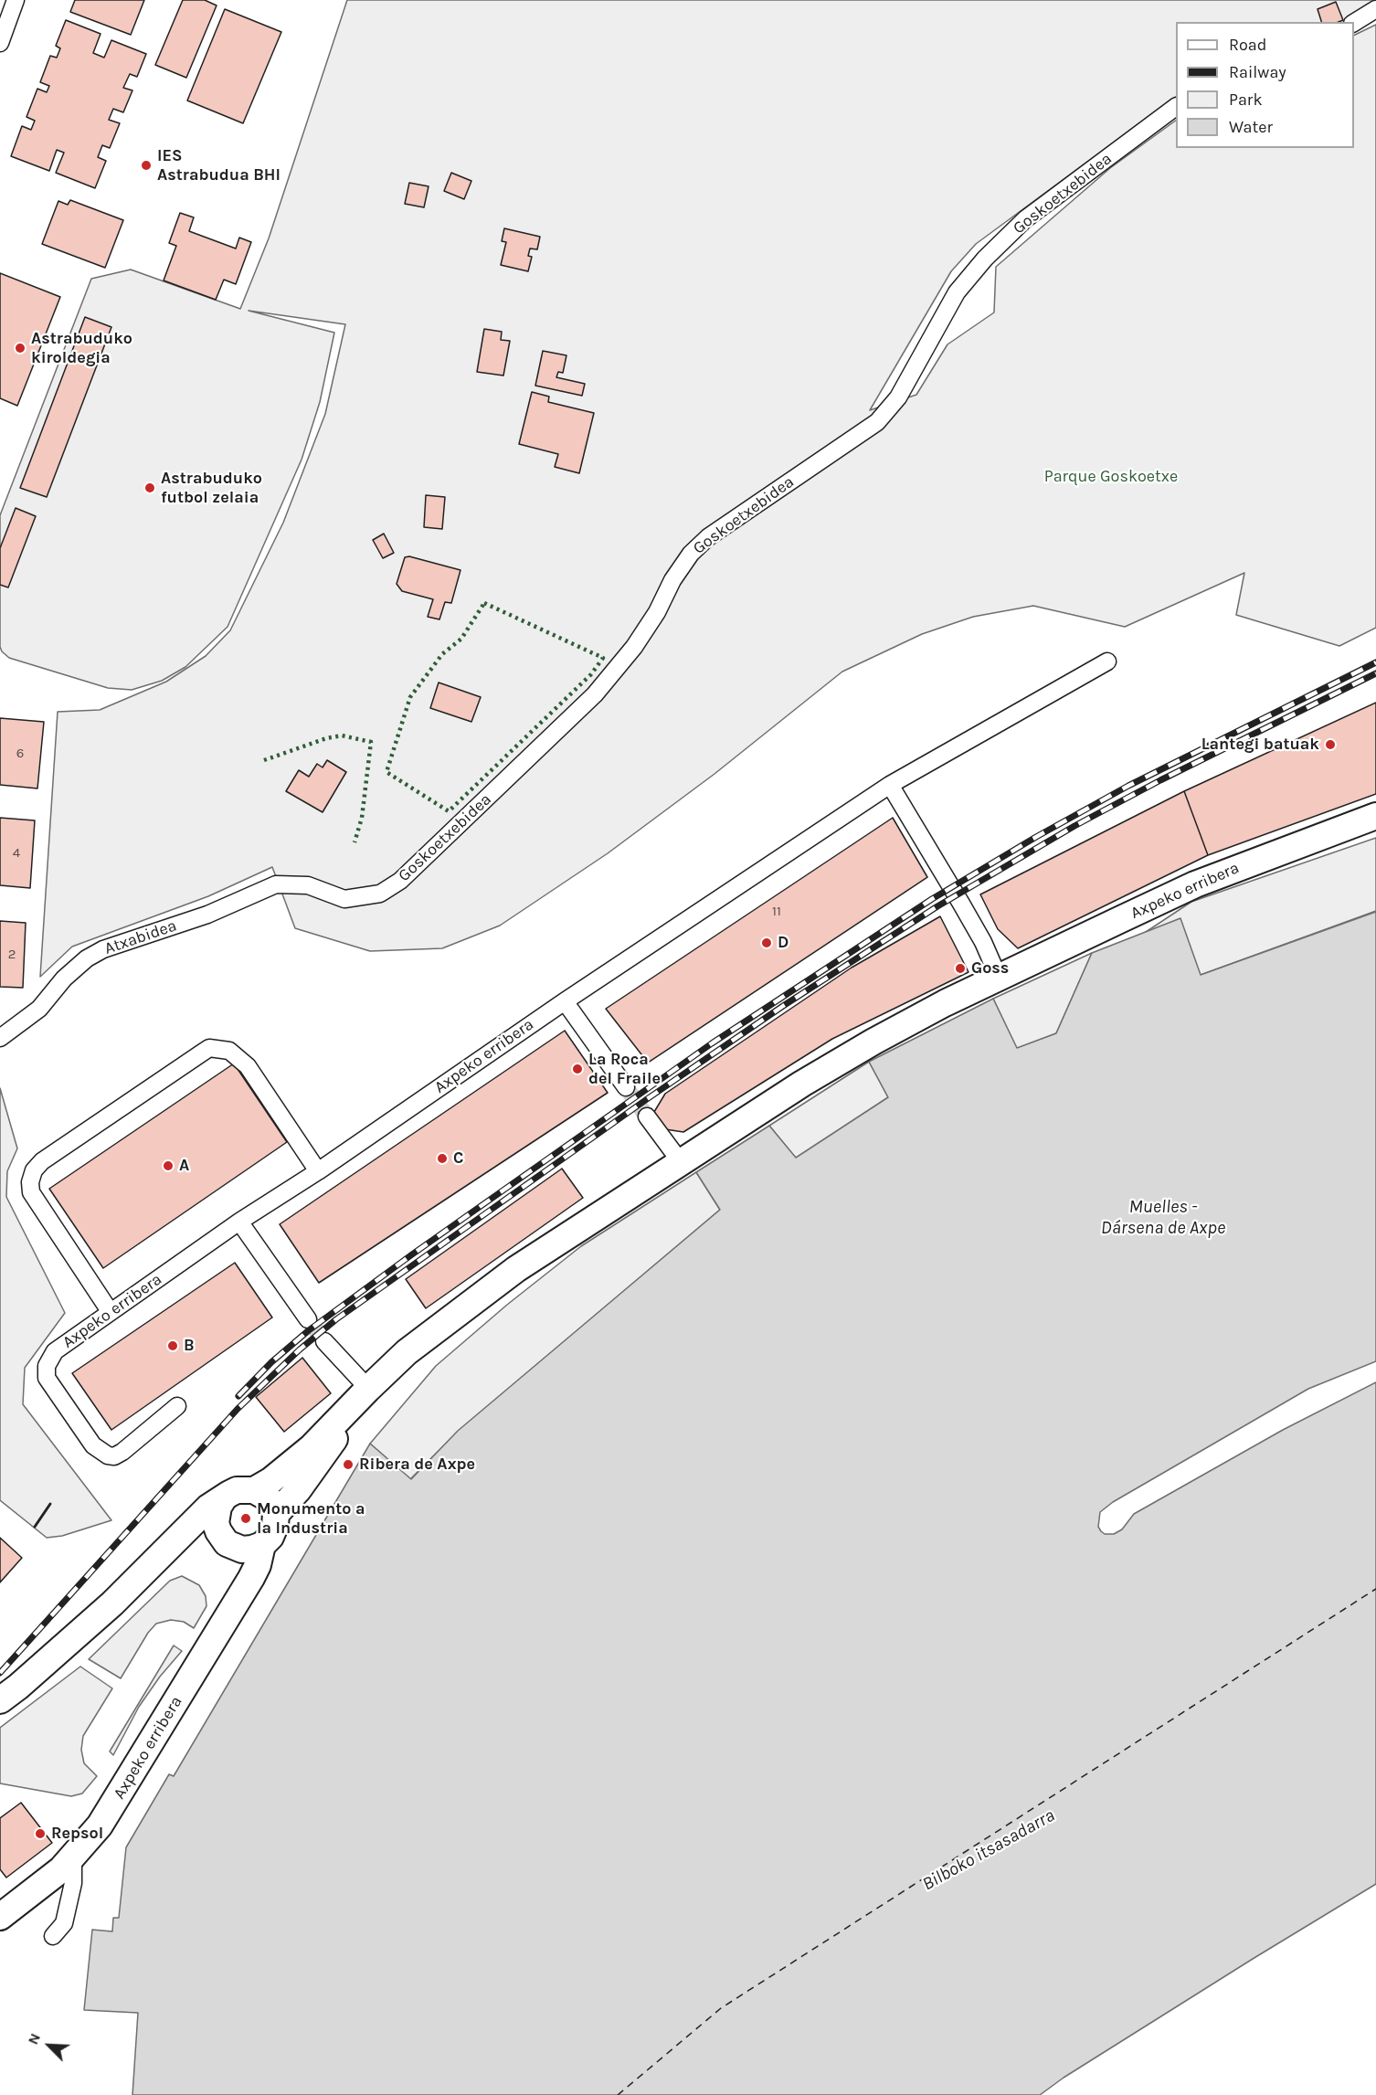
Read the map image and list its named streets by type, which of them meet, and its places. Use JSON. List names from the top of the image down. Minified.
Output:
{"streets":{"main road":["Axpeko erribera"],"street":["Goskoetxebidea","Atxabidea"]},"crossings":[["Goskoetxebidea","Atxabidea"]],"water":["Muelles - Dársena de Axpe","Bilboko itsasadarra"],"parks":["Parque Goskoetxe"],"places":["IES Astrabudua BHI","Astrabuduko kiroldegia","Astrabuduko futbol zelaia","Lantegi batuak","D","Goss","La Roca del Fraile","C","A","B","Ribera de Axpe","Monumento a la Industria","Repsol"],"house_numbers":["6","4","11","2"],"legend":["Road","Railway","Park","Water"],"north":"top left"}
